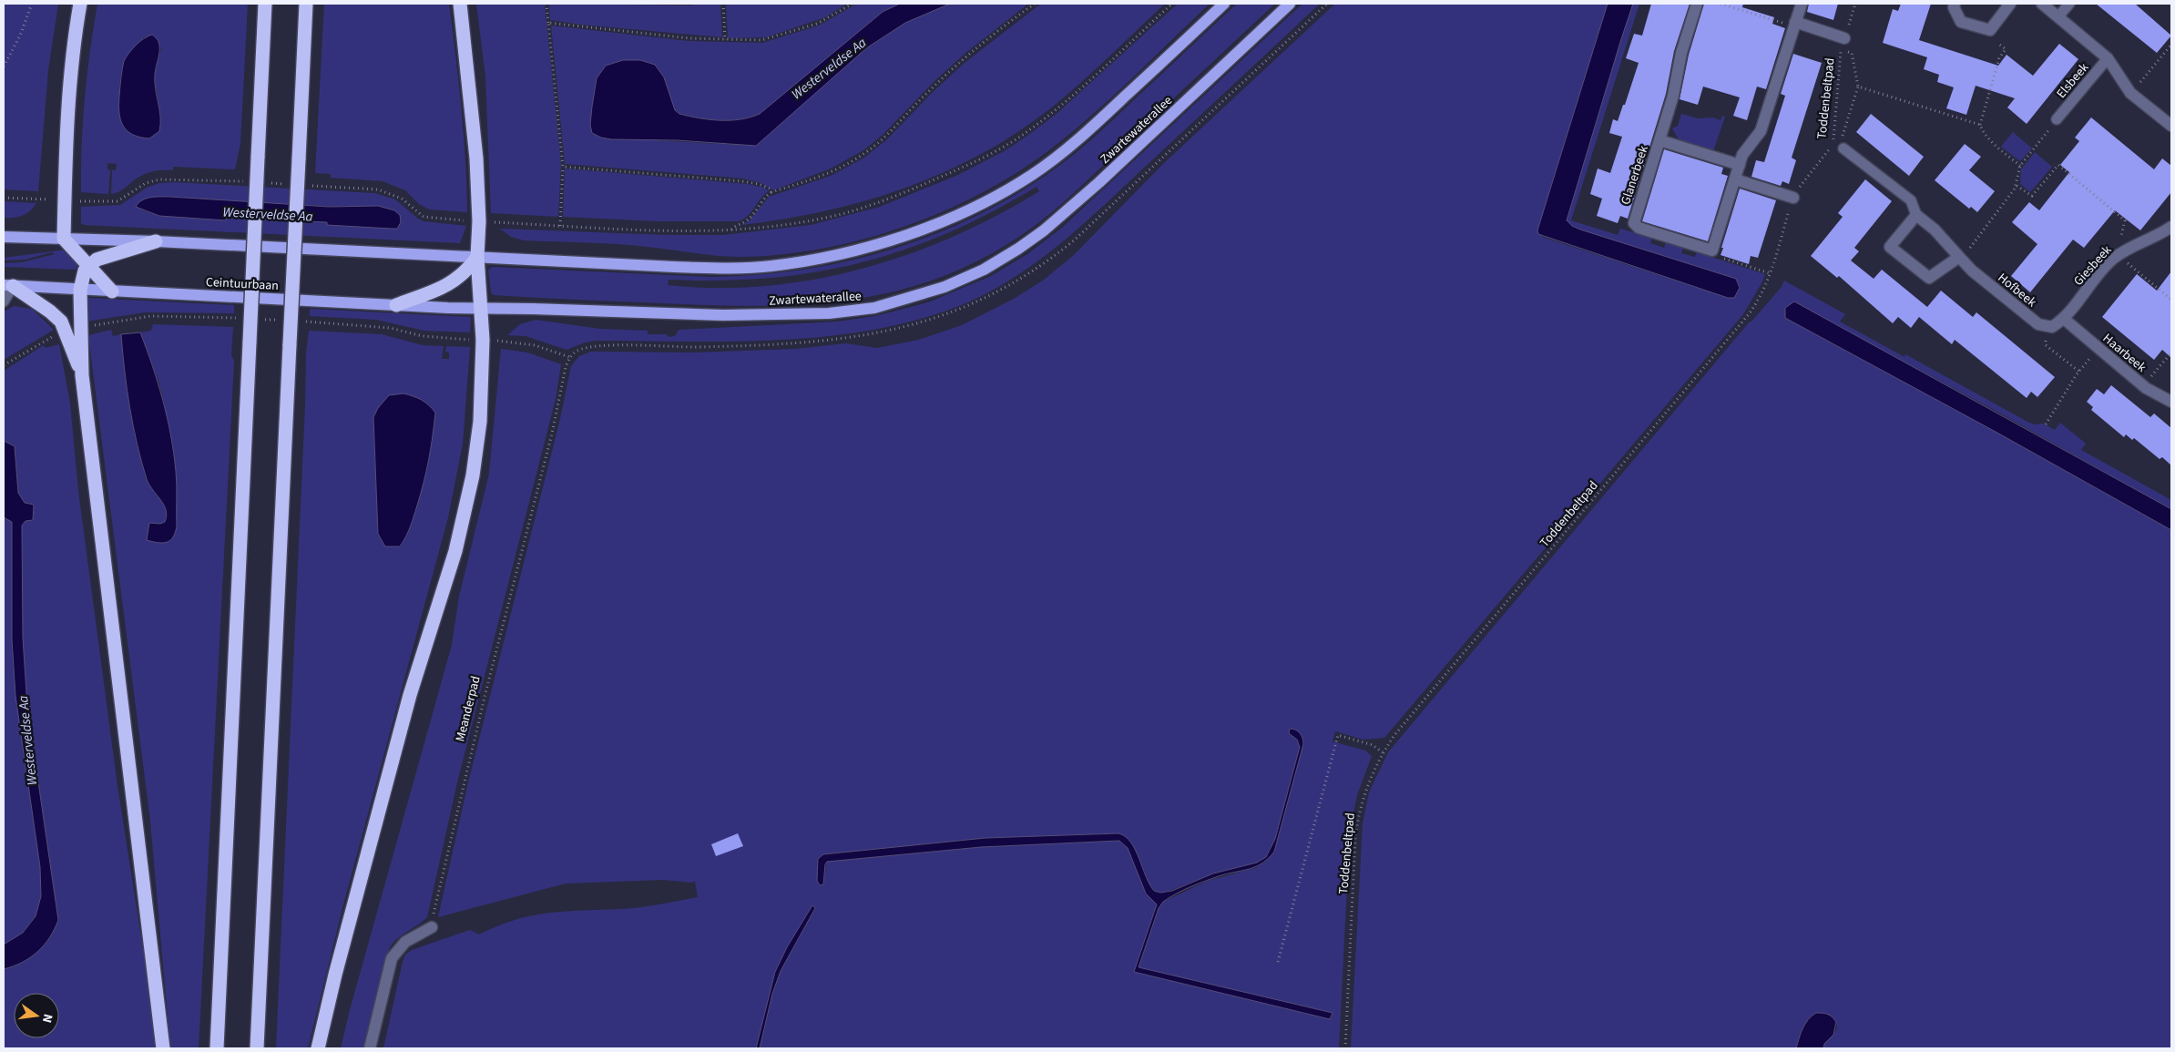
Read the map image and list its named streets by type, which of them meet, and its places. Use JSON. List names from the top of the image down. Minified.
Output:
{"streets":{"main road":["Zwartewaterallee","Ceintuurbaan"],"street":["Glanerbeek","Giesbeek","Hofbeek","Haarbeek"],"lane":["Elsbeek"],"path":["Toddenbeltpad","Meanderpad"]},"crossings":[["Zwartewaterallee","Ceintuurbaan"],["Giesbeek","Haarbeek"]],"water":["Westerveldse Aa"],"north":"right"}
